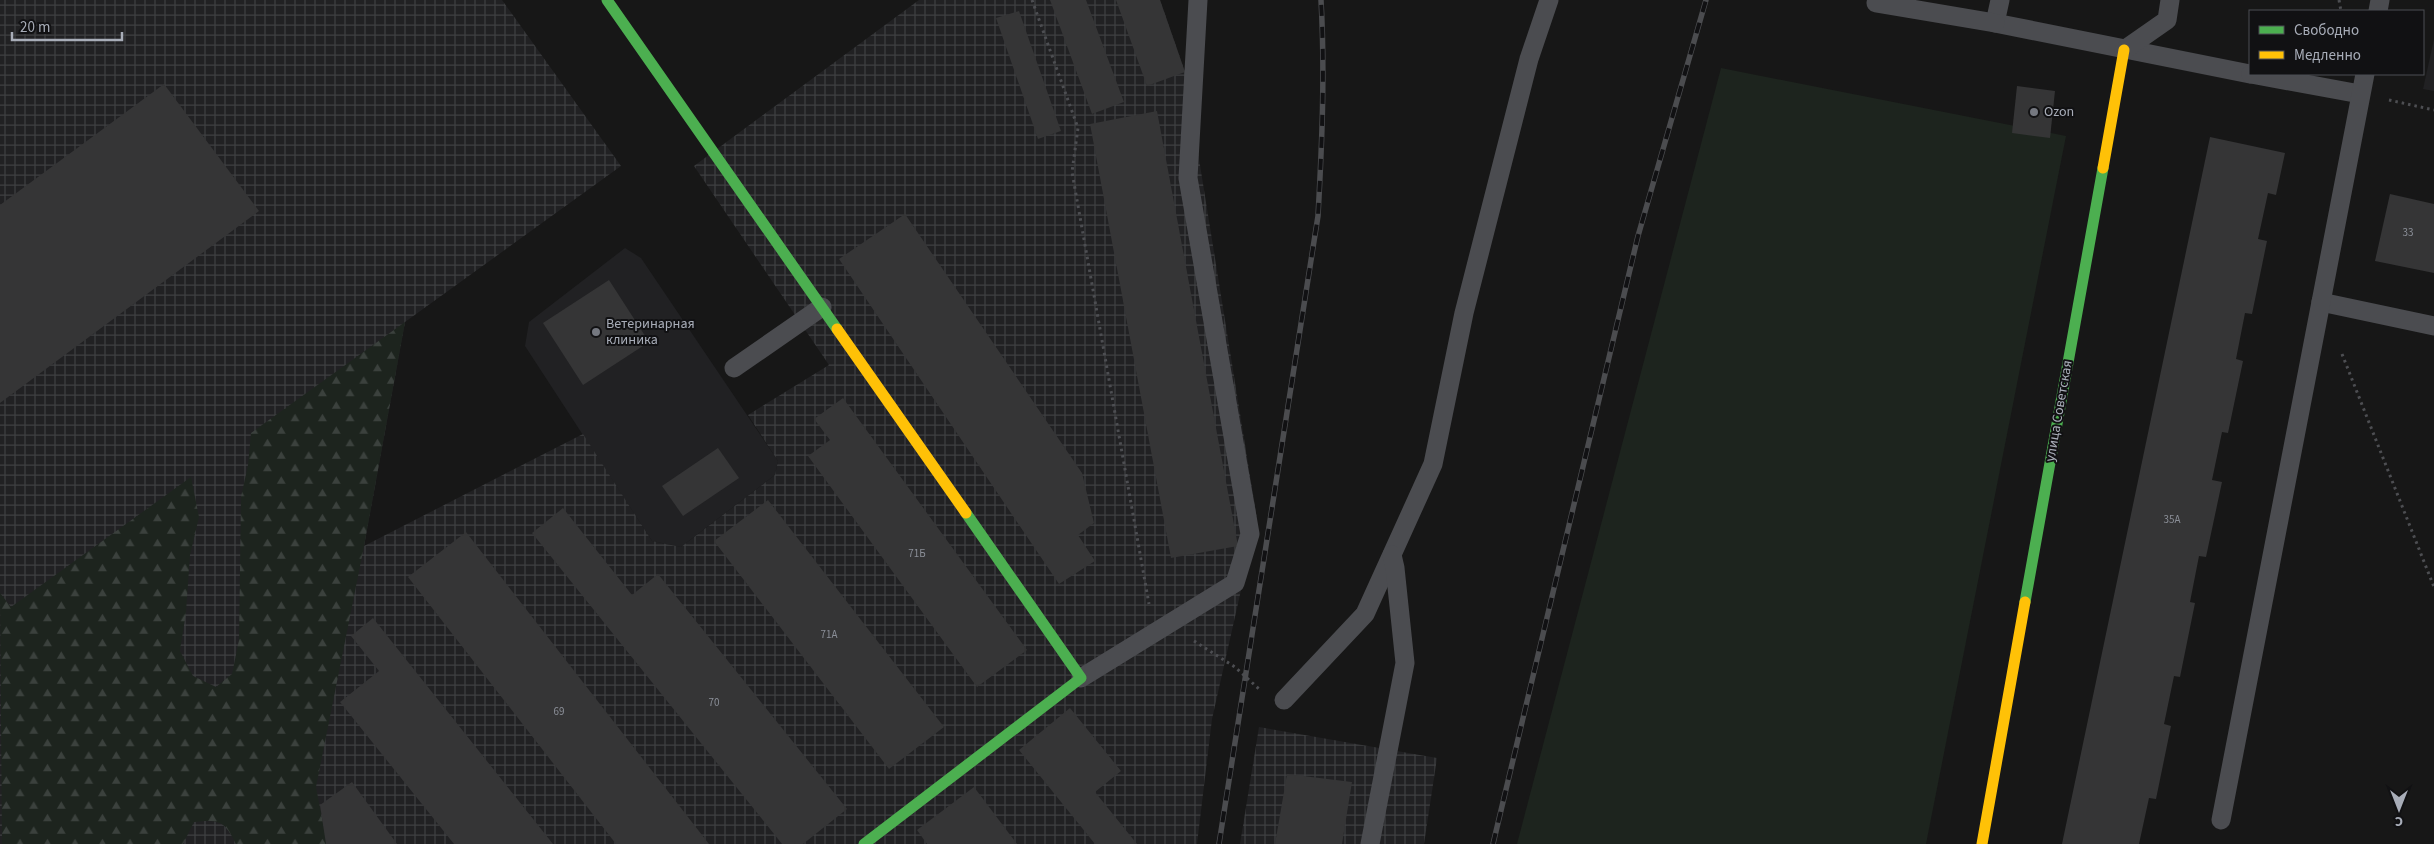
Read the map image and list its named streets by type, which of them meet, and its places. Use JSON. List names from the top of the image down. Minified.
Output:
{"streets":{"street":["улица Советская"]},"places":["Ozon","Ветеринарная клиника"],"house_numbers":["33","35А","71Б","71А","70","69"],"legend":["Свободно","Медленно"],"scale_bar":"20 m","north":"bottom"}
